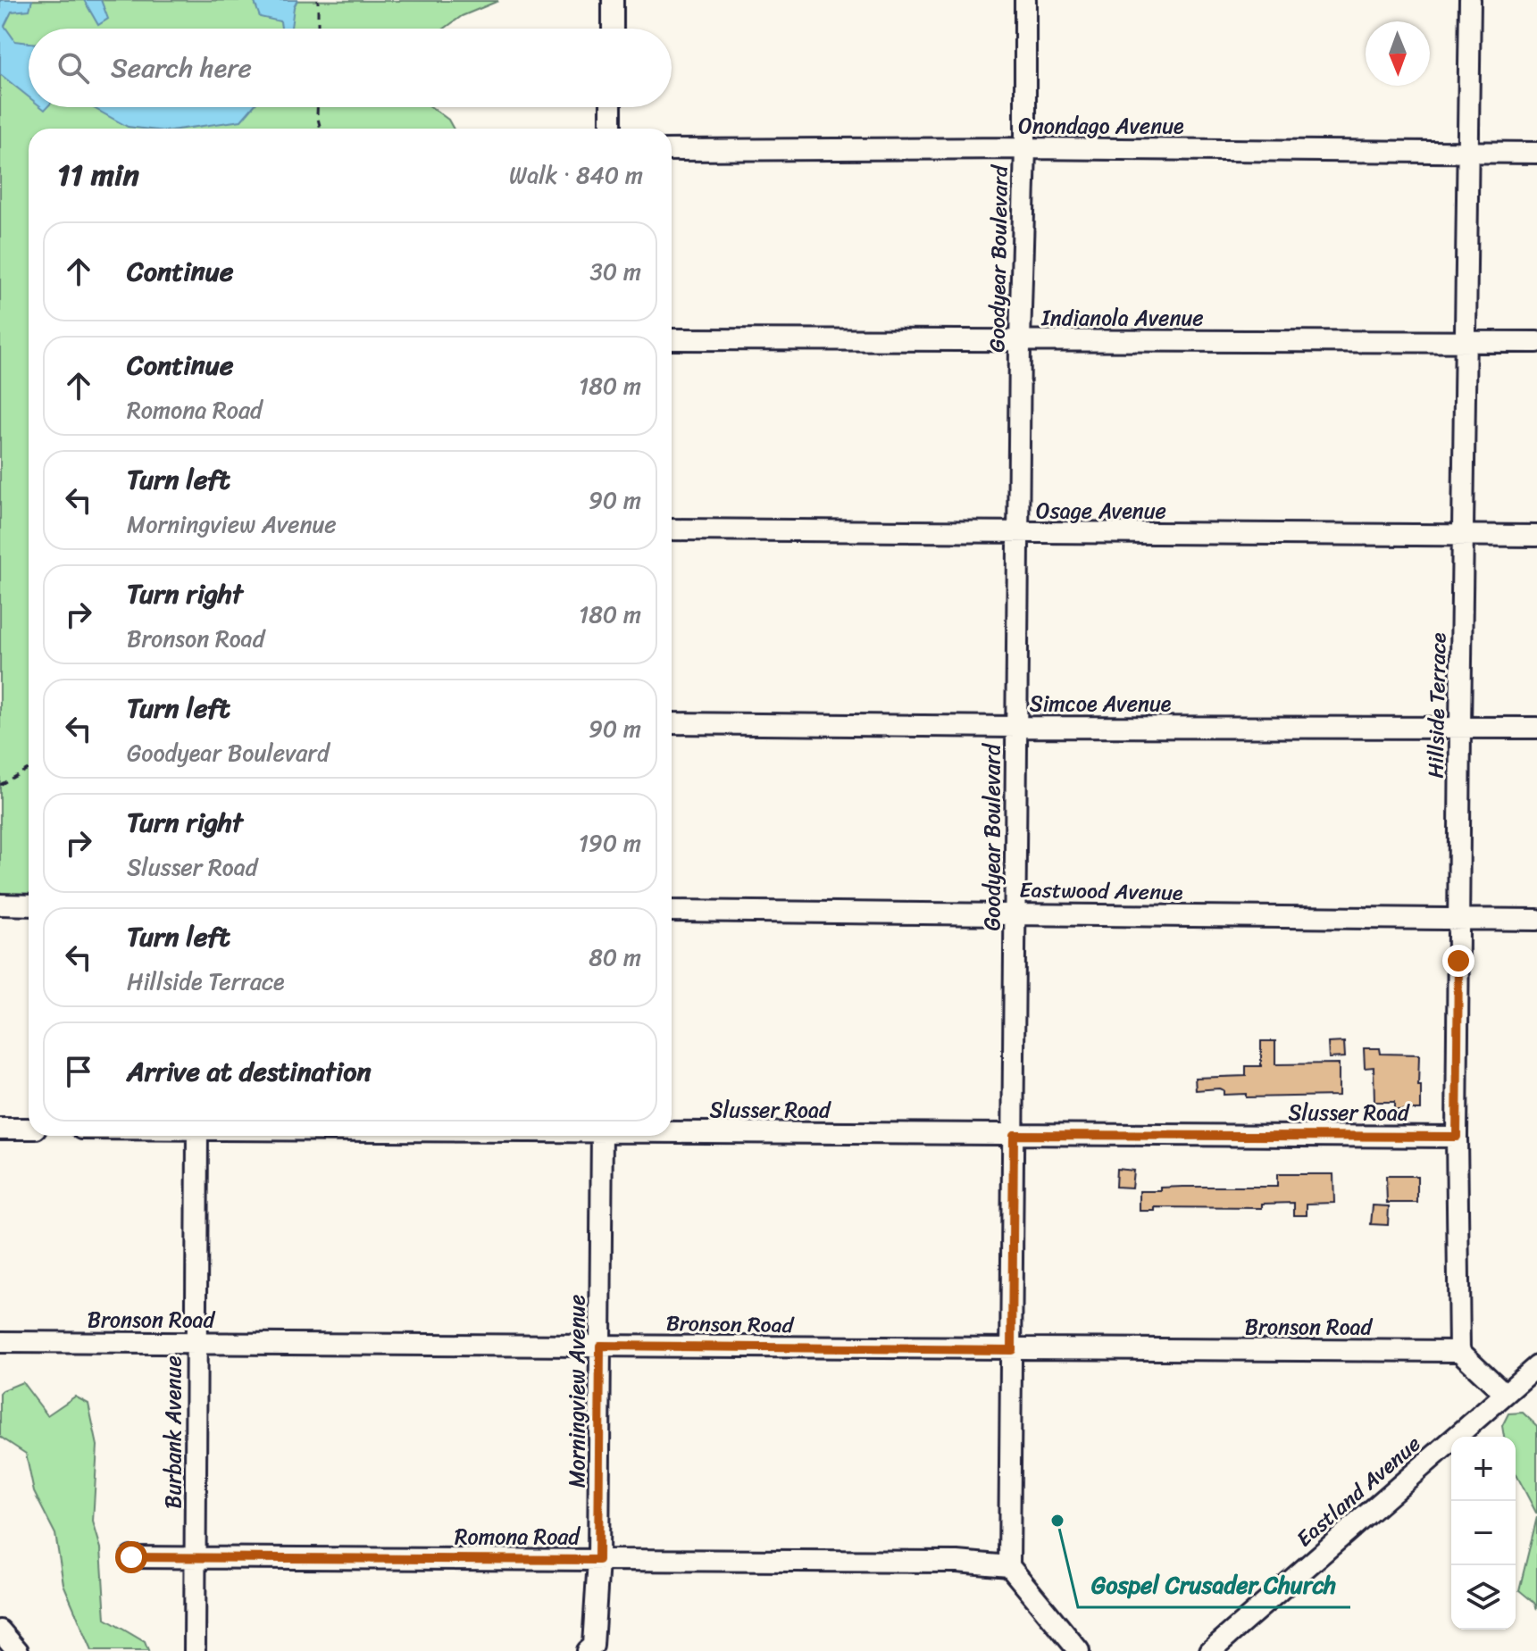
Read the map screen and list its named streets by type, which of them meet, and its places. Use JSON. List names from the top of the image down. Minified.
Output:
{"streets":{"street":["Onondago Avenue","Goodyear Boulevard","Indianola Avenue","Osage Avenue","Simcoe Avenue","Hillside Terrace","Eastwood Avenue","Slusser Road","Bronson Road","Morningview Avenue","Burbank Avenue","Eastland Avenue","Romona Road"]},"crossings":[["Onondago Avenue","Goodyear Boulevard"],["Onondago Avenue","Hillside Terrace"],["Goodyear Boulevard","Indianola Avenue"],["Goodyear Boulevard","Osage Avenue"],["Goodyear Boulevard","Simcoe Avenue"],["Goodyear Boulevard","Eastwood Avenue"],["Goodyear Boulevard","Slusser Road"],["Goodyear Boulevard","Bronson Road"],["Goodyear Boulevard","Romona Road"],["Indianola Avenue","Hillside Terrace"],["Osage Avenue","Hillside Terrace"],["Simcoe Avenue","Hillside Terrace"],["Hillside Terrace","Eastwood Avenue"],["Hillside Terrace","Slusser Road"],["Hillside Terrace","Bronson Road"],["Bronson Road","Morningview Avenue"],["Bronson Road","Burbank Avenue"],["Morningview Avenue","Romona Road"],["Burbank Avenue","Romona Road"]],"places":["Gospel Crusader Church"],"north":"bottom","page":{"search":"Search here","heading":["11 min","Walk · 840 m"],"list":[["Continue","30 m"],["Continue","Romona Road","180 m"],["Turn left","Morningview Avenue","90 m"],["Turn right","Bronson Road","180 m"],["Turn left","Goodyear Boulevard","90 m"],["Turn right","Slusser Road","190 m"],["Turn left","Hillside Terrace","80 m"],"Arrive at destination"],"map_buttons":["+","−"]}}
